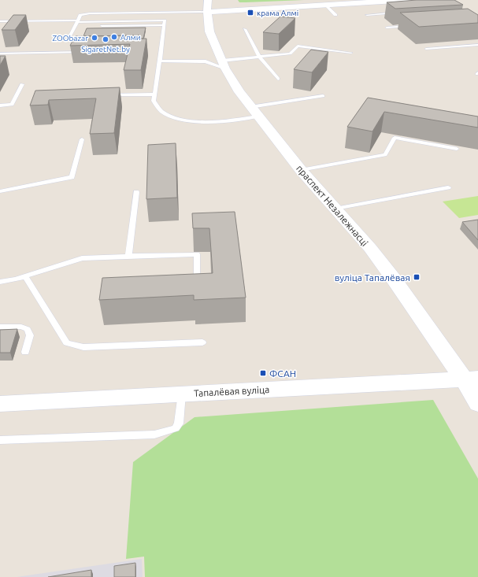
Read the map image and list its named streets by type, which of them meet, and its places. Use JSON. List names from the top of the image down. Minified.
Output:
{"streets":{"main road":["праспект Незалежнасці","Тапалёвая вуліца"]},"crossings":[["праспект Незалежнасці","Тапалёвая вуліца"]],"places":{"transit":["крама Алмі","вуліца Тапалёвая","ФСАН"],"other":["Алми","ZOObazar","SigaretNet.by"]}}
